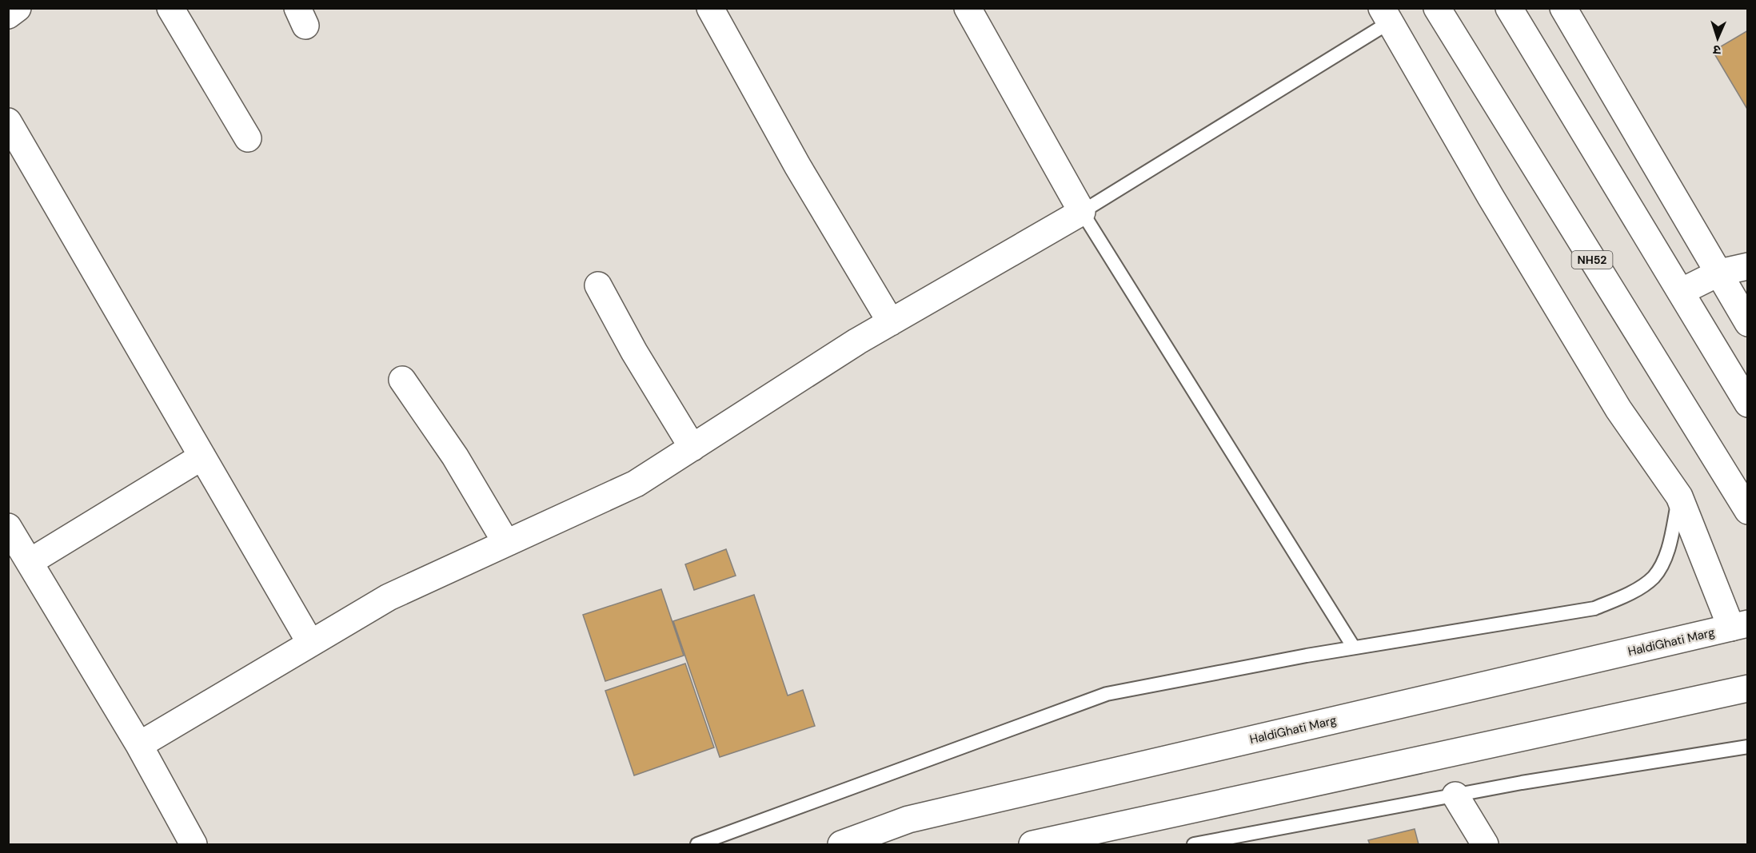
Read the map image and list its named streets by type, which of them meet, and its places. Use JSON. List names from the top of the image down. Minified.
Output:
{"streets":{"main road":["NH52","HaldiGhati Marg"]},"north":"bottom"}
